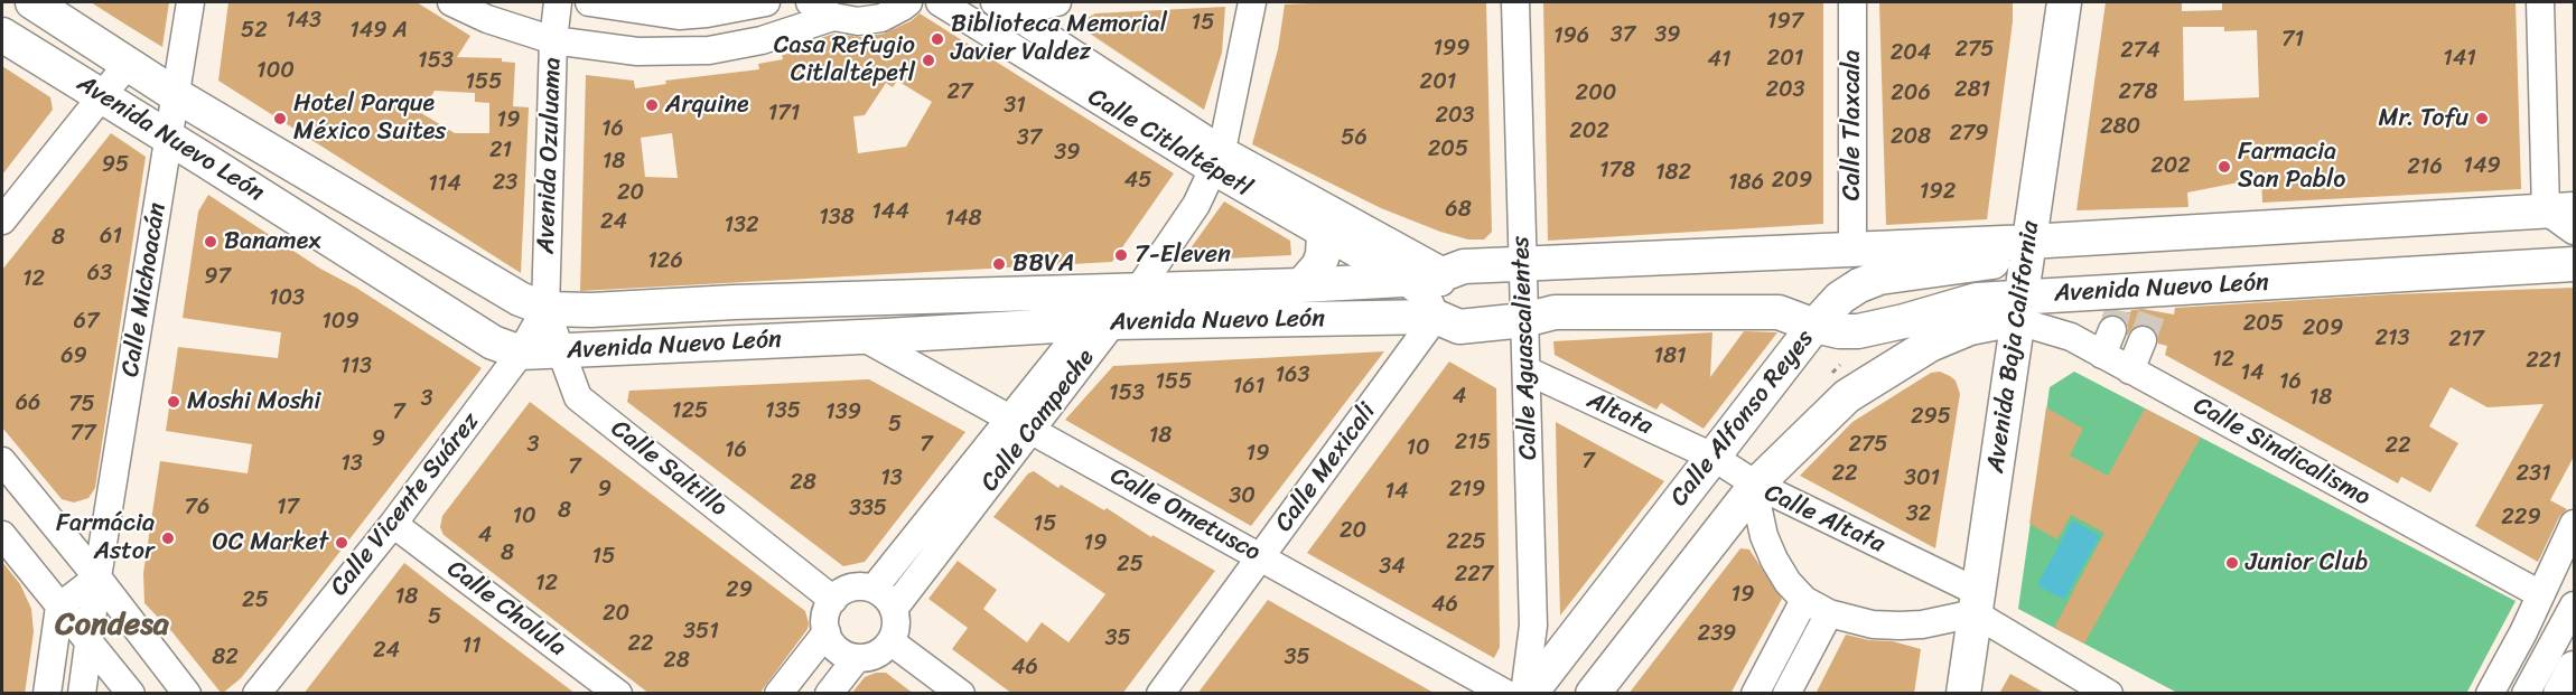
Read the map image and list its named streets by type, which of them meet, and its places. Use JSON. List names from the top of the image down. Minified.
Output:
{"streets":{"main road":["Avenida Nuevo León","Avenida Baja California","Calle Alfonso Reyes"],"street":["Calle Tlaxcala","Calle Citlaltépetl","Avenida Ozuluama","Calle Michoacán","Calle Aguascalientes","Altata","Calle Campeche","Calle Sindicalismo","Calle Mexicali","Calle Saltillo","Calle Vicente Suárez","Calle Ometusco","Calle Altata","Calle Cholula"]},"crossings":[["Calle Tlaxcala","Avenida Nuevo León"],["Avenida Nuevo León","Calle Citlaltépetl"],["Avenida Nuevo León","Avenida Ozuluama"],["Avenida Nuevo León","Calle Michoacán"],["Avenida Nuevo León","Avenida Baja California"],["Avenida Nuevo León","Calle Aguascalientes"],["Avenida Nuevo León","Calle Alfonso Reyes"],["Avenida Nuevo León","Calle Campeche"],["Avenida Nuevo León","Calle Sindicalismo"],["Avenida Nuevo León","Calle Mexicali"],["Avenida Nuevo León","Calle Saltillo"],["Avenida Nuevo León","Calle Vicente Suárez"],["Avenida Nuevo León","Calle Ometusco"],["Calle Citlaltépetl","Calle Campeche"],["Avenida Ozuluama","Calle Saltillo"],["Avenida Ozuluama","Calle Vicente Suárez"],["Avenida Baja California","Calle Alfonso Reyes"],["Avenida Baja California","Calle Sindicalismo"],["Avenida Baja California","Calle Altata"],["Calle Aguascalientes","Altata"],["Altata","Calle Alfonso Reyes"],["Altata","Calle Altata"],["Calle Alfonso Reyes","Calle Sindicalismo"],["Calle Alfonso Reyes","Calle Altata"],["Calle Campeche","Calle Saltillo"],["Calle Campeche","Calle Ometusco"],["Calle Mexicali","Calle Ometusco"],["Calle Saltillo","Calle Vicente Suárez"],["Calle Vicente Suárez","Calle Cholula"]],"districts":["Condesa"],"places":["Biblioteca Memorial Javier Valdez","Casa Refugio Citlaltépetl","Arquine","Hotel Parque México Suites","Mr. Tofu","Farmacia San Pablo","Banamex","7-Eleven","BBVA","Moshi Moshi","Farmácia Astor","OC Market","Junior Club"],"house_numbers":["143","197","15","52","149 A","37","39","196","71","199","275","274","204","201","141","41","153","100","155","201","203","281","27","278","200","206","31","171","203","19","280","16","202","279","208","37","56","205","21","39","18","95","202","149","216","178","182","45","209","23","186","114","192","20","68","144","138","148","24","132","61","8","126","63","97","12","103","67","109","205","209","213","217","69","181","12","221","113","14","163","155","16","161","153","4","18","3","66","75","125","135","7","139","295","5","77","18","9","215","3","7","275","22","10","16","19","7","13","7","22","231","13","301","28","9","219","14","30","76","17","335","8","32","10","229","15","20","4","225","19","8","15","25","34","227","12","29","19","18","25","46","20","5","351","239","35","22","11","24","82","35","28","46"]}
